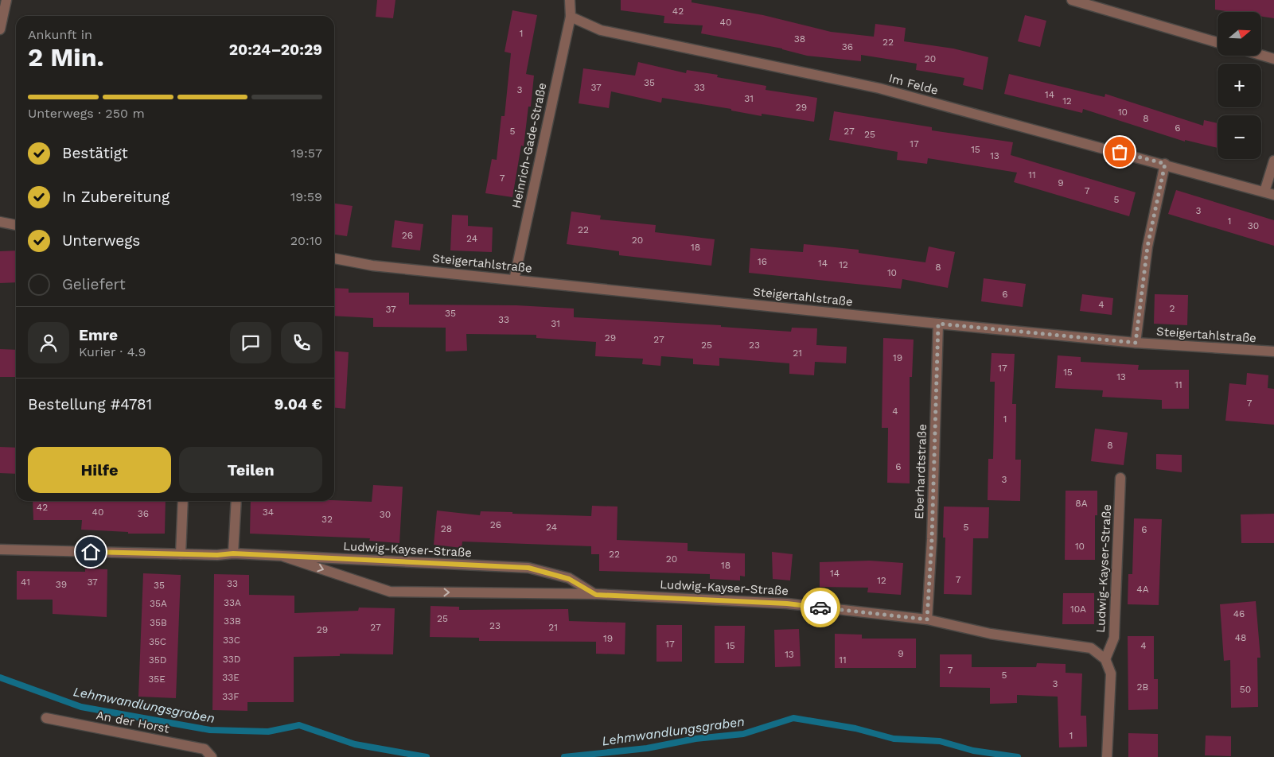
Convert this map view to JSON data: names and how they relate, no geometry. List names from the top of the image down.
{
  "streets": {
    "street": [
      "Im Felde",
      "Heinrich-Gade-Straße",
      "Steigertahlstraße",
      "Eberhardtstraße",
      "Ludwig-Kayser-Straße",
      "An der Horst"
    ]
  },
  "crossings": [
    ["Im Felde", "Heinrich-Gade-Straße"],
    ["Heinrich-Gade-Straße", "Steigertahlstraße"],
    ["Steigertahlstraße", "Eberhardtstraße"],
    ["Eberhardtstraße", "Ludwig-Kayser-Straße"]
  ],
  "water": ["Lehmwandlungsgraben"],
  "house_numbers": [
    "42",
    "40",
    "1",
    "38",
    "22",
    "36",
    "20",
    "35",
    "37",
    "33",
    "3",
    "14",
    "31",
    "12",
    "29",
    "10",
    "8",
    "6",
    "5",
    "27",
    "25",
    "17",
    "15",
    "13",
    "11",
    "7",
    "9",
    "7",
    "5",
    "3",
    "1",
    "30",
    "22",
    "26",
    "24",
    "20",
    "18",
    "16",
    "14",
    "12",
    "8",
    "10",
    "6",
    "4",
    "2",
    "37",
    "35",
    "33",
    "31",
    "29",
    "27",
    "25",
    "23",
    "21",
    "19",
    "17",
    "15",
    "13",
    "11",
    "7",
    "4",
    "1",
    "8",
    "6",
    "3",
    "8A",
    "42",
    "40",
    "34",
    "36",
    "30",
    "32",
    "26",
    "24",
    "5",
    "28",
    "6",
    "10",
    "22",
    "20",
    "18",
    "14",
    "7",
    "12",
    "41",
    "37",
    "33",
    "39",
    "35",
    "4A",
    "33A",
    "35A",
    "10A",
    "46",
    "25",
    "33B",
    "35B",
    "23",
    "27",
    "21",
    "29",
    "48",
    "19",
    "33C",
    "35C",
    "17",
    "15",
    "4",
    "9",
    "13",
    "33D",
    "35D",
    "11",
    "7",
    "5",
    "33E",
    "35E",
    "3",
    "2B",
    "50",
    "33F",
    "1"
  ],
  "north": "right",
  "page": {
    "map_buttons": ["+", "−"],
    "heading": ["2 Min.", "Ankunft in", "20:24–20:29"],
    "panel": [
      "Emre",
      "Kurier · 4.9",
      "Bestellung #4781",
      "9.04 €"
    ],
    "bar": "Unterwegs · 250 m",
    "list": [
      ["Bestätigt", "19:57"],
      ["In Zubereitung", "19:59"],
      ["Unterwegs", "20:10"],
      "Geliefert"
    ],
    "buttons": ["Hilfe", "Teilen"]
  }
}
